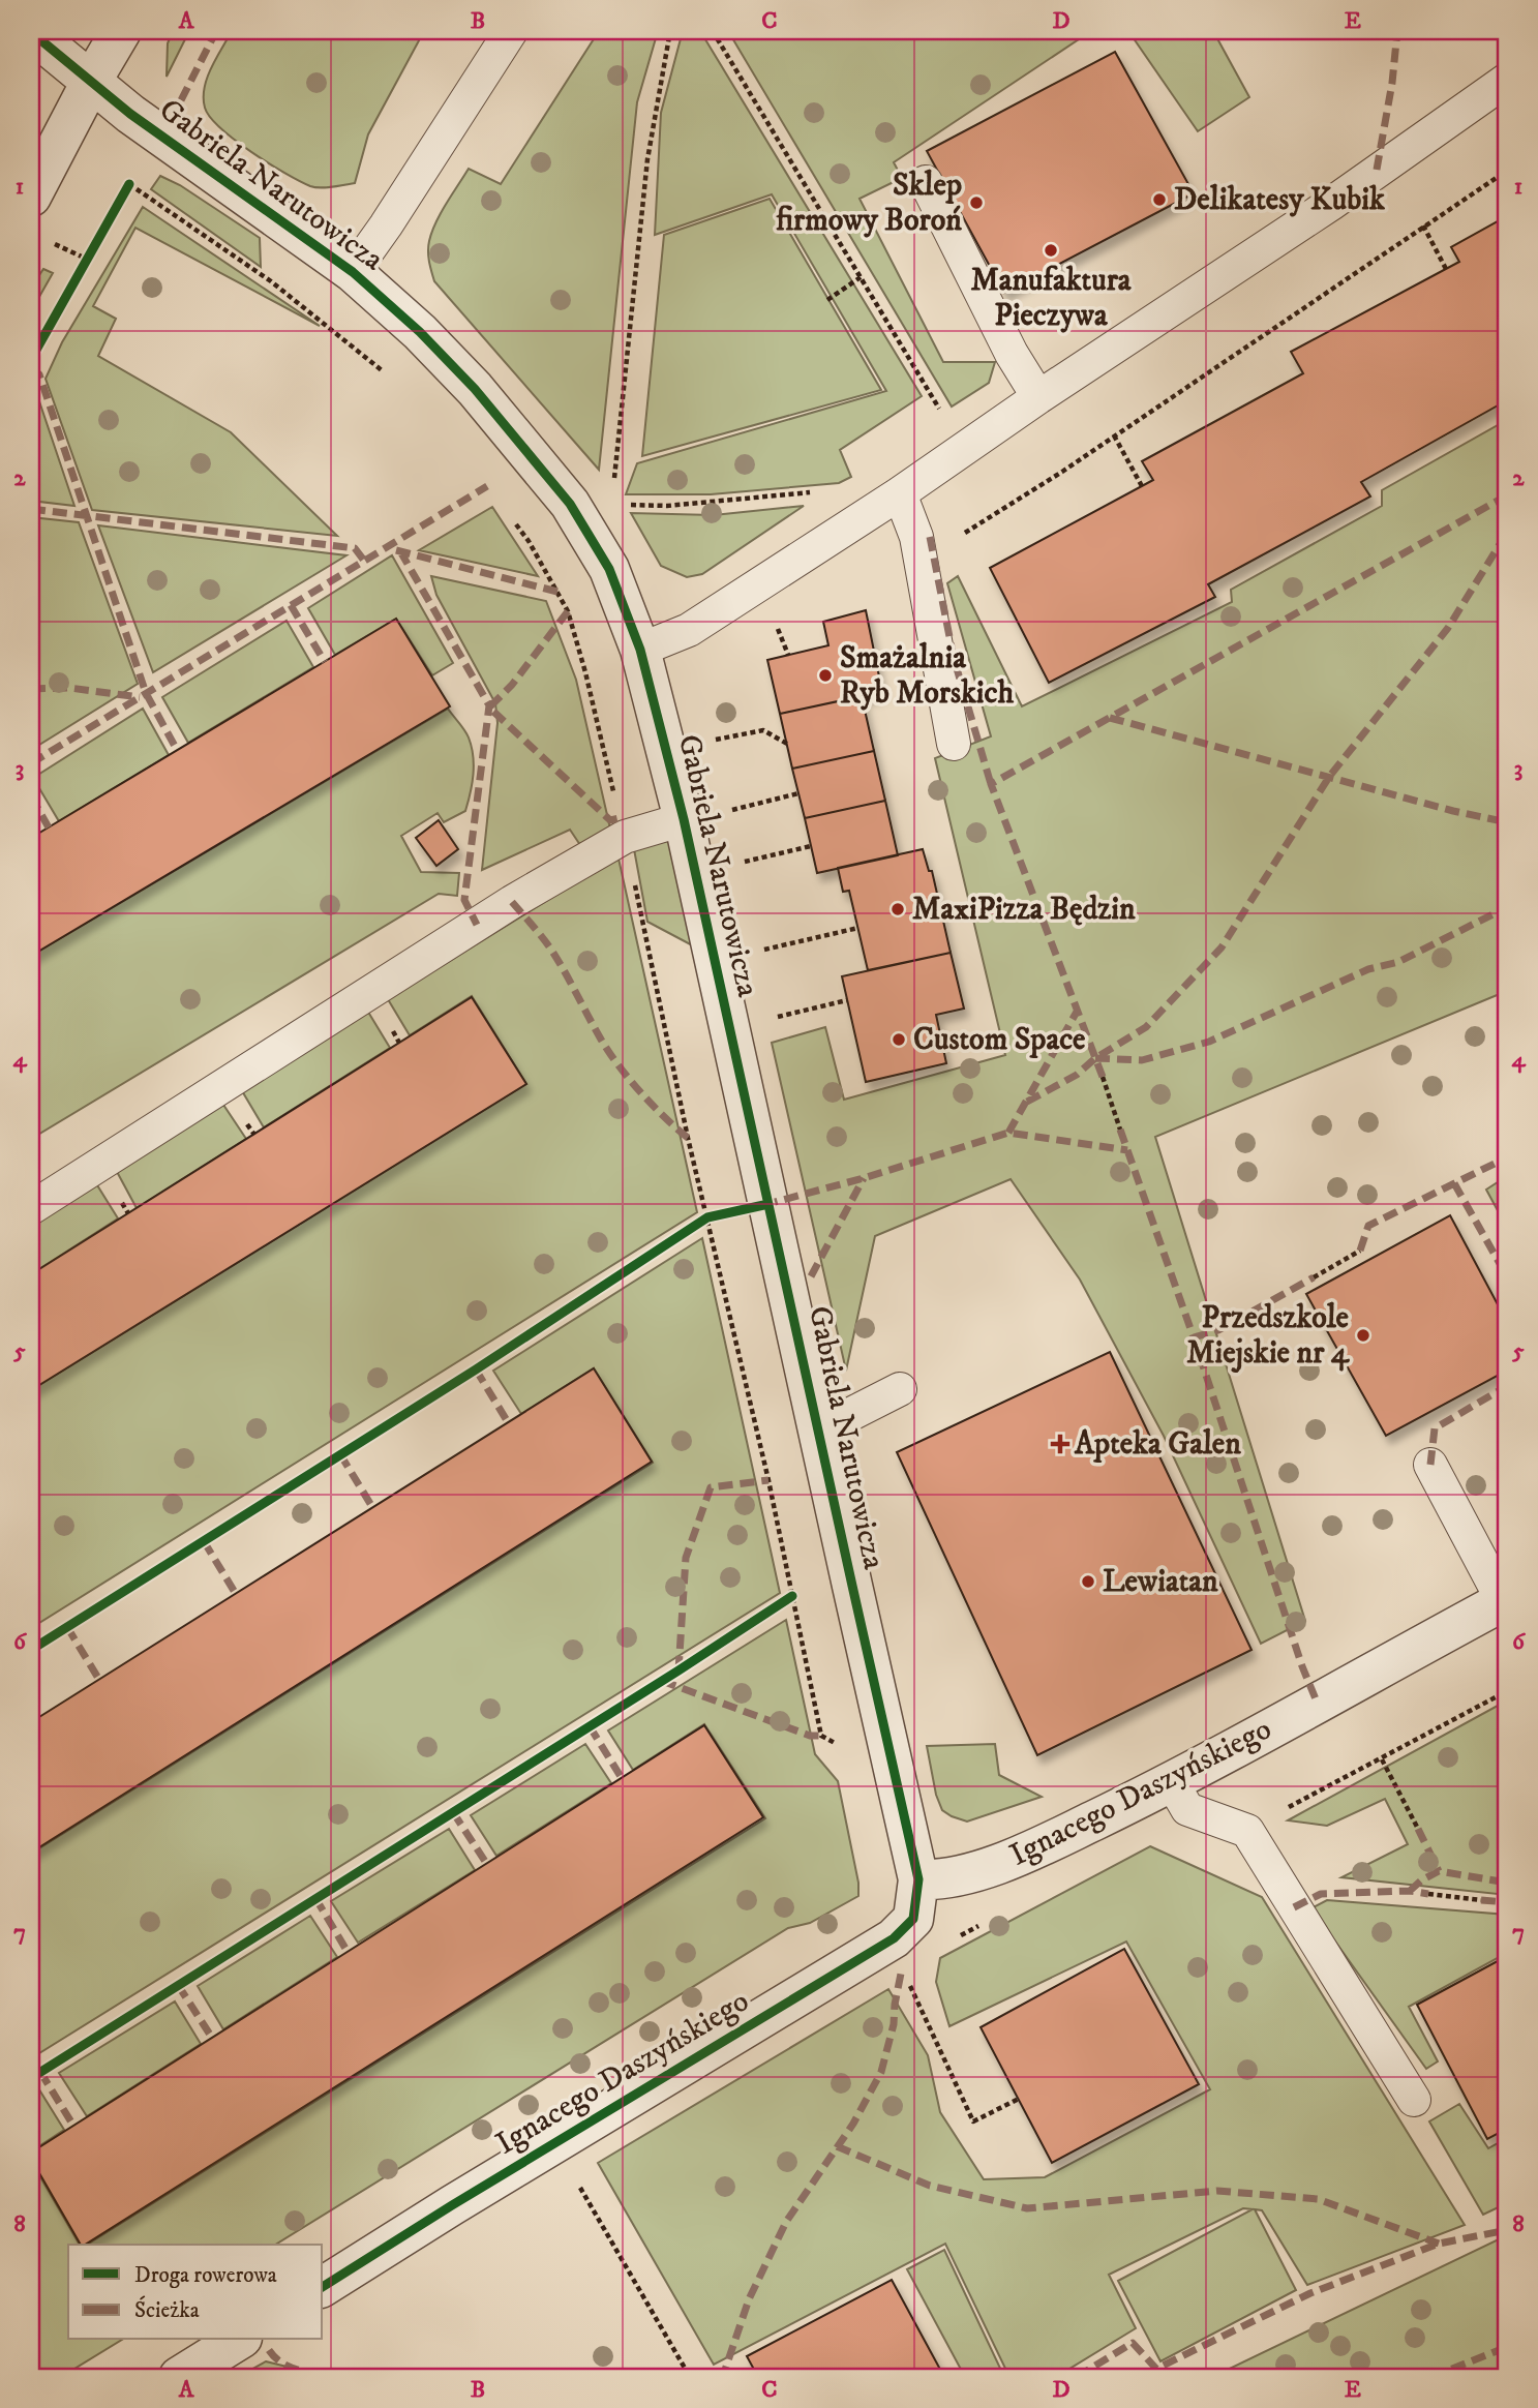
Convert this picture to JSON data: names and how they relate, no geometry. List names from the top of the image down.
{
  "streets": {
    "street": ["Gabriela Narutowicza", "Ignacego Daszyńskiego"]
  },
  "crossings": [
    ["Gabriela Narutowicza", "Ignacego Daszyńskiego"]
  ],
  "places": {
    "other": [
      "Delikatesy Kubik",
      "Sklep firmowy Boroń",
      "Manufaktura Pieczywa",
      "Smażalnia Ryb Morskich",
      "MaxiPizza Będzin",
      "Custom Space",
      "Przedszkole Miejskie nr 4",
      "Lewiatan"
    ],
    "health": ["Apteka Galen"]
  },
  "legend": ["Droga rowerowa", "Ścieżka"],
  "grid": {
    "columns": [
      "A",
      "B",
      "C",
      "D",
      "E"
    ],
    "rows": [
      "1",
      "2",
      "3",
      "4",
      "5",
      "6",
      "7",
      "8"
    ]
  }
}
